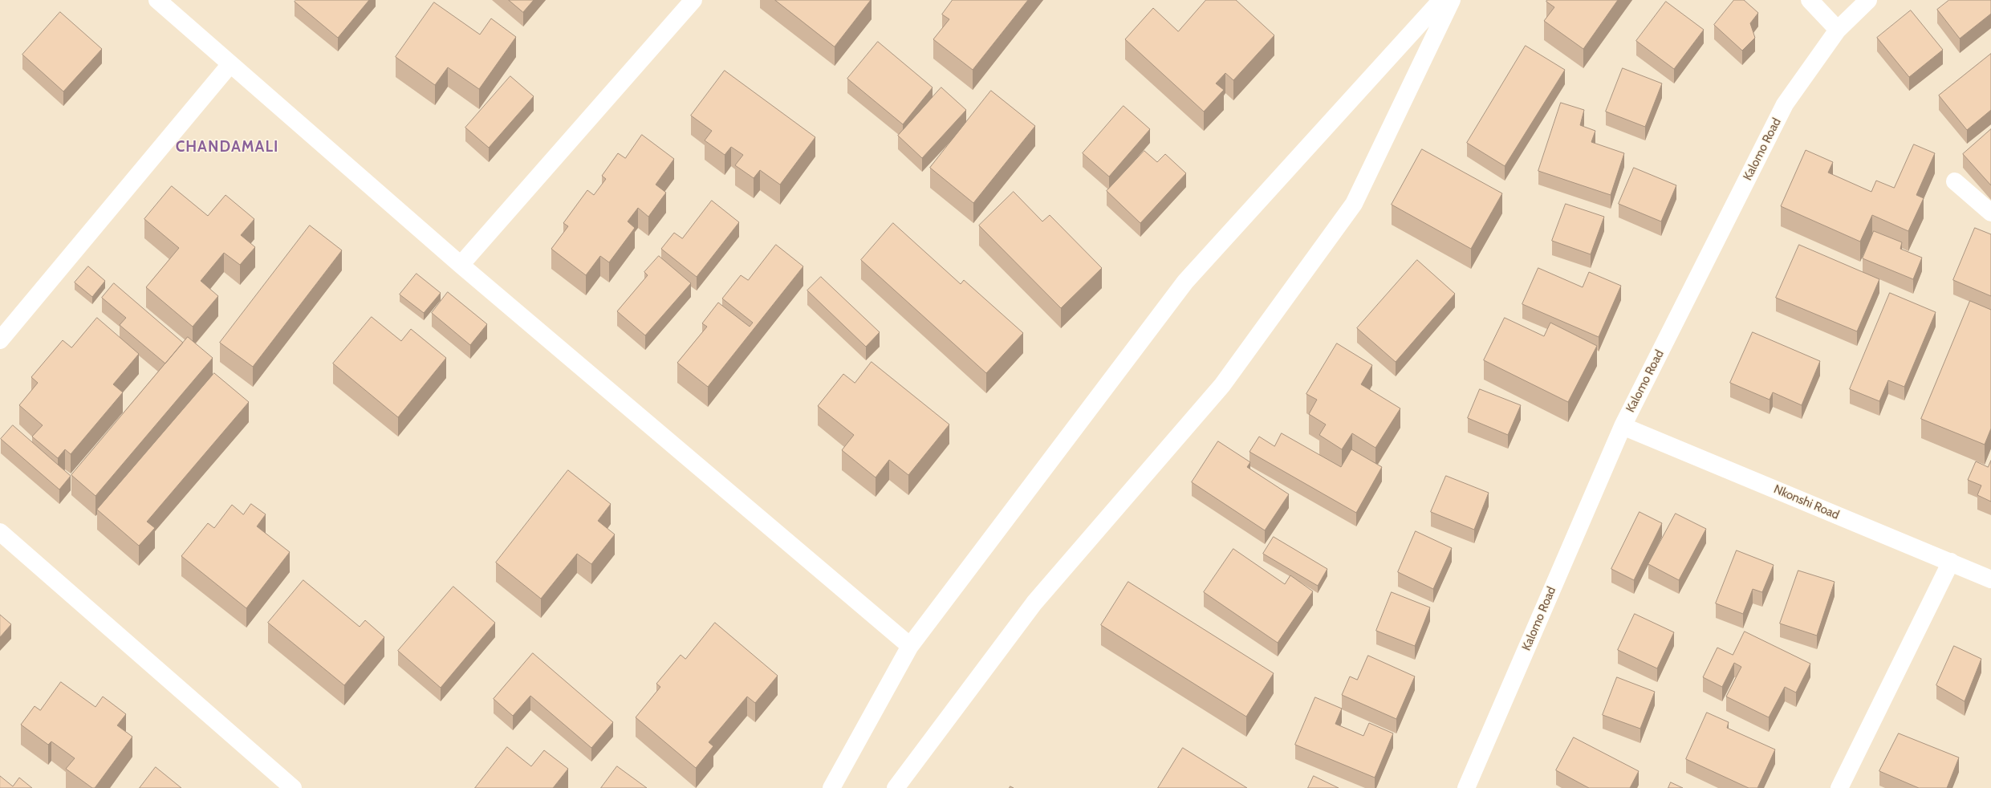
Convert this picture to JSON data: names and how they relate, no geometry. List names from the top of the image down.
{
  "streets": {
    "street": ["Kalomo Road", "Nkonshi Road"]
  },
  "crossings": [
    ["Kalomo Road", "Nkonshi Road"]
  ],
  "districts": ["CHANDAMALI"]
}
